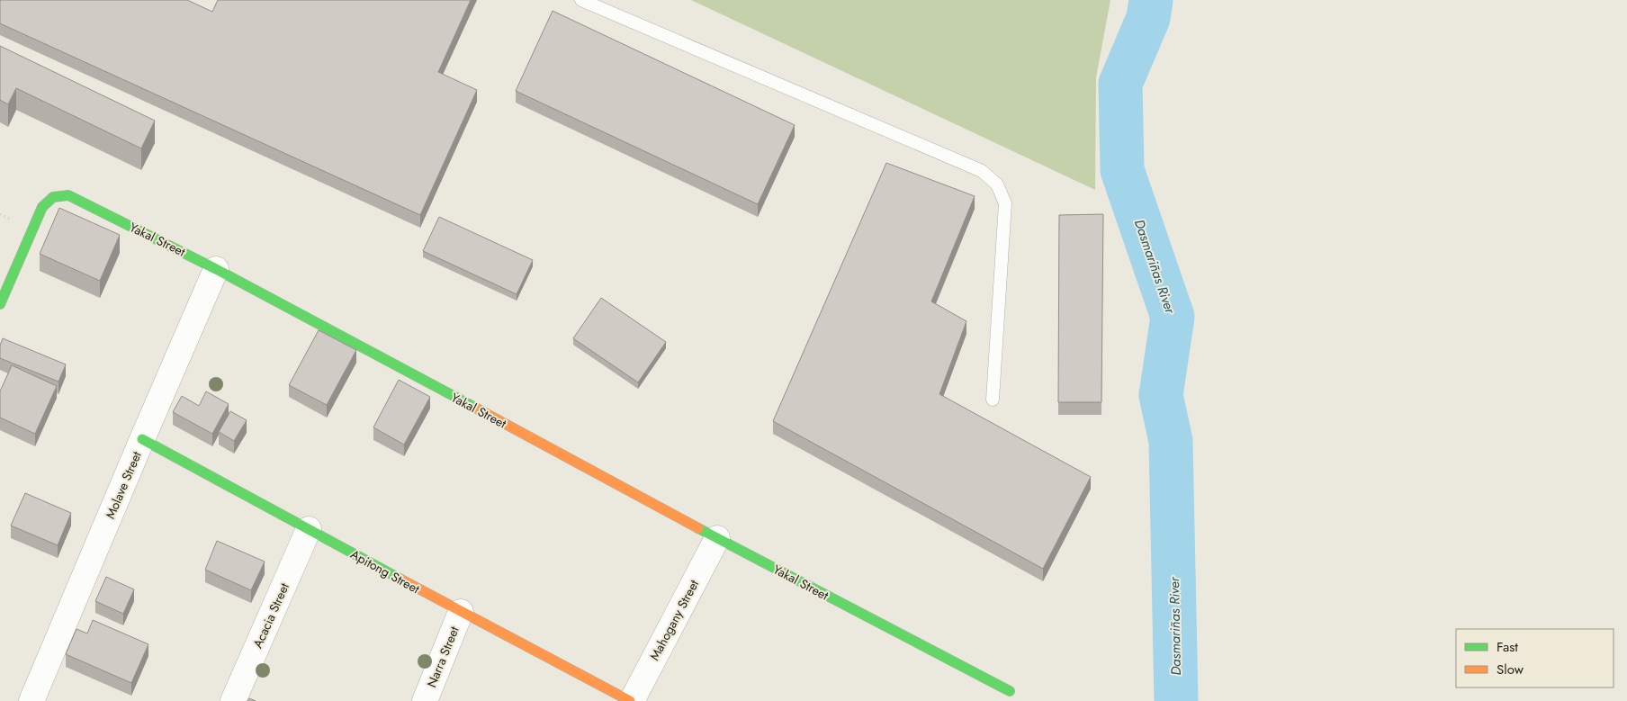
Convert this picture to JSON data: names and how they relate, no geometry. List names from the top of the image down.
{
  "streets": {
    "street": [
      "Yakal Street",
      "Molave Street",
      "Apitong Street",
      "Acacia Street",
      "Mahogany Street",
      "Narra Street"
    ]
  },
  "crossings": [
    ["Yakal Street", "Molave Street"],
    ["Yakal Street", "Mahogany Street"],
    ["Molave Street", "Apitong Street"],
    ["Apitong Street", "Acacia Street"],
    ["Apitong Street", "Mahogany Street"],
    ["Apitong Street", "Narra Street"]
  ],
  "water": ["Dasmariñas River"],
  "legend": ["Fast", "Slow"]
}
